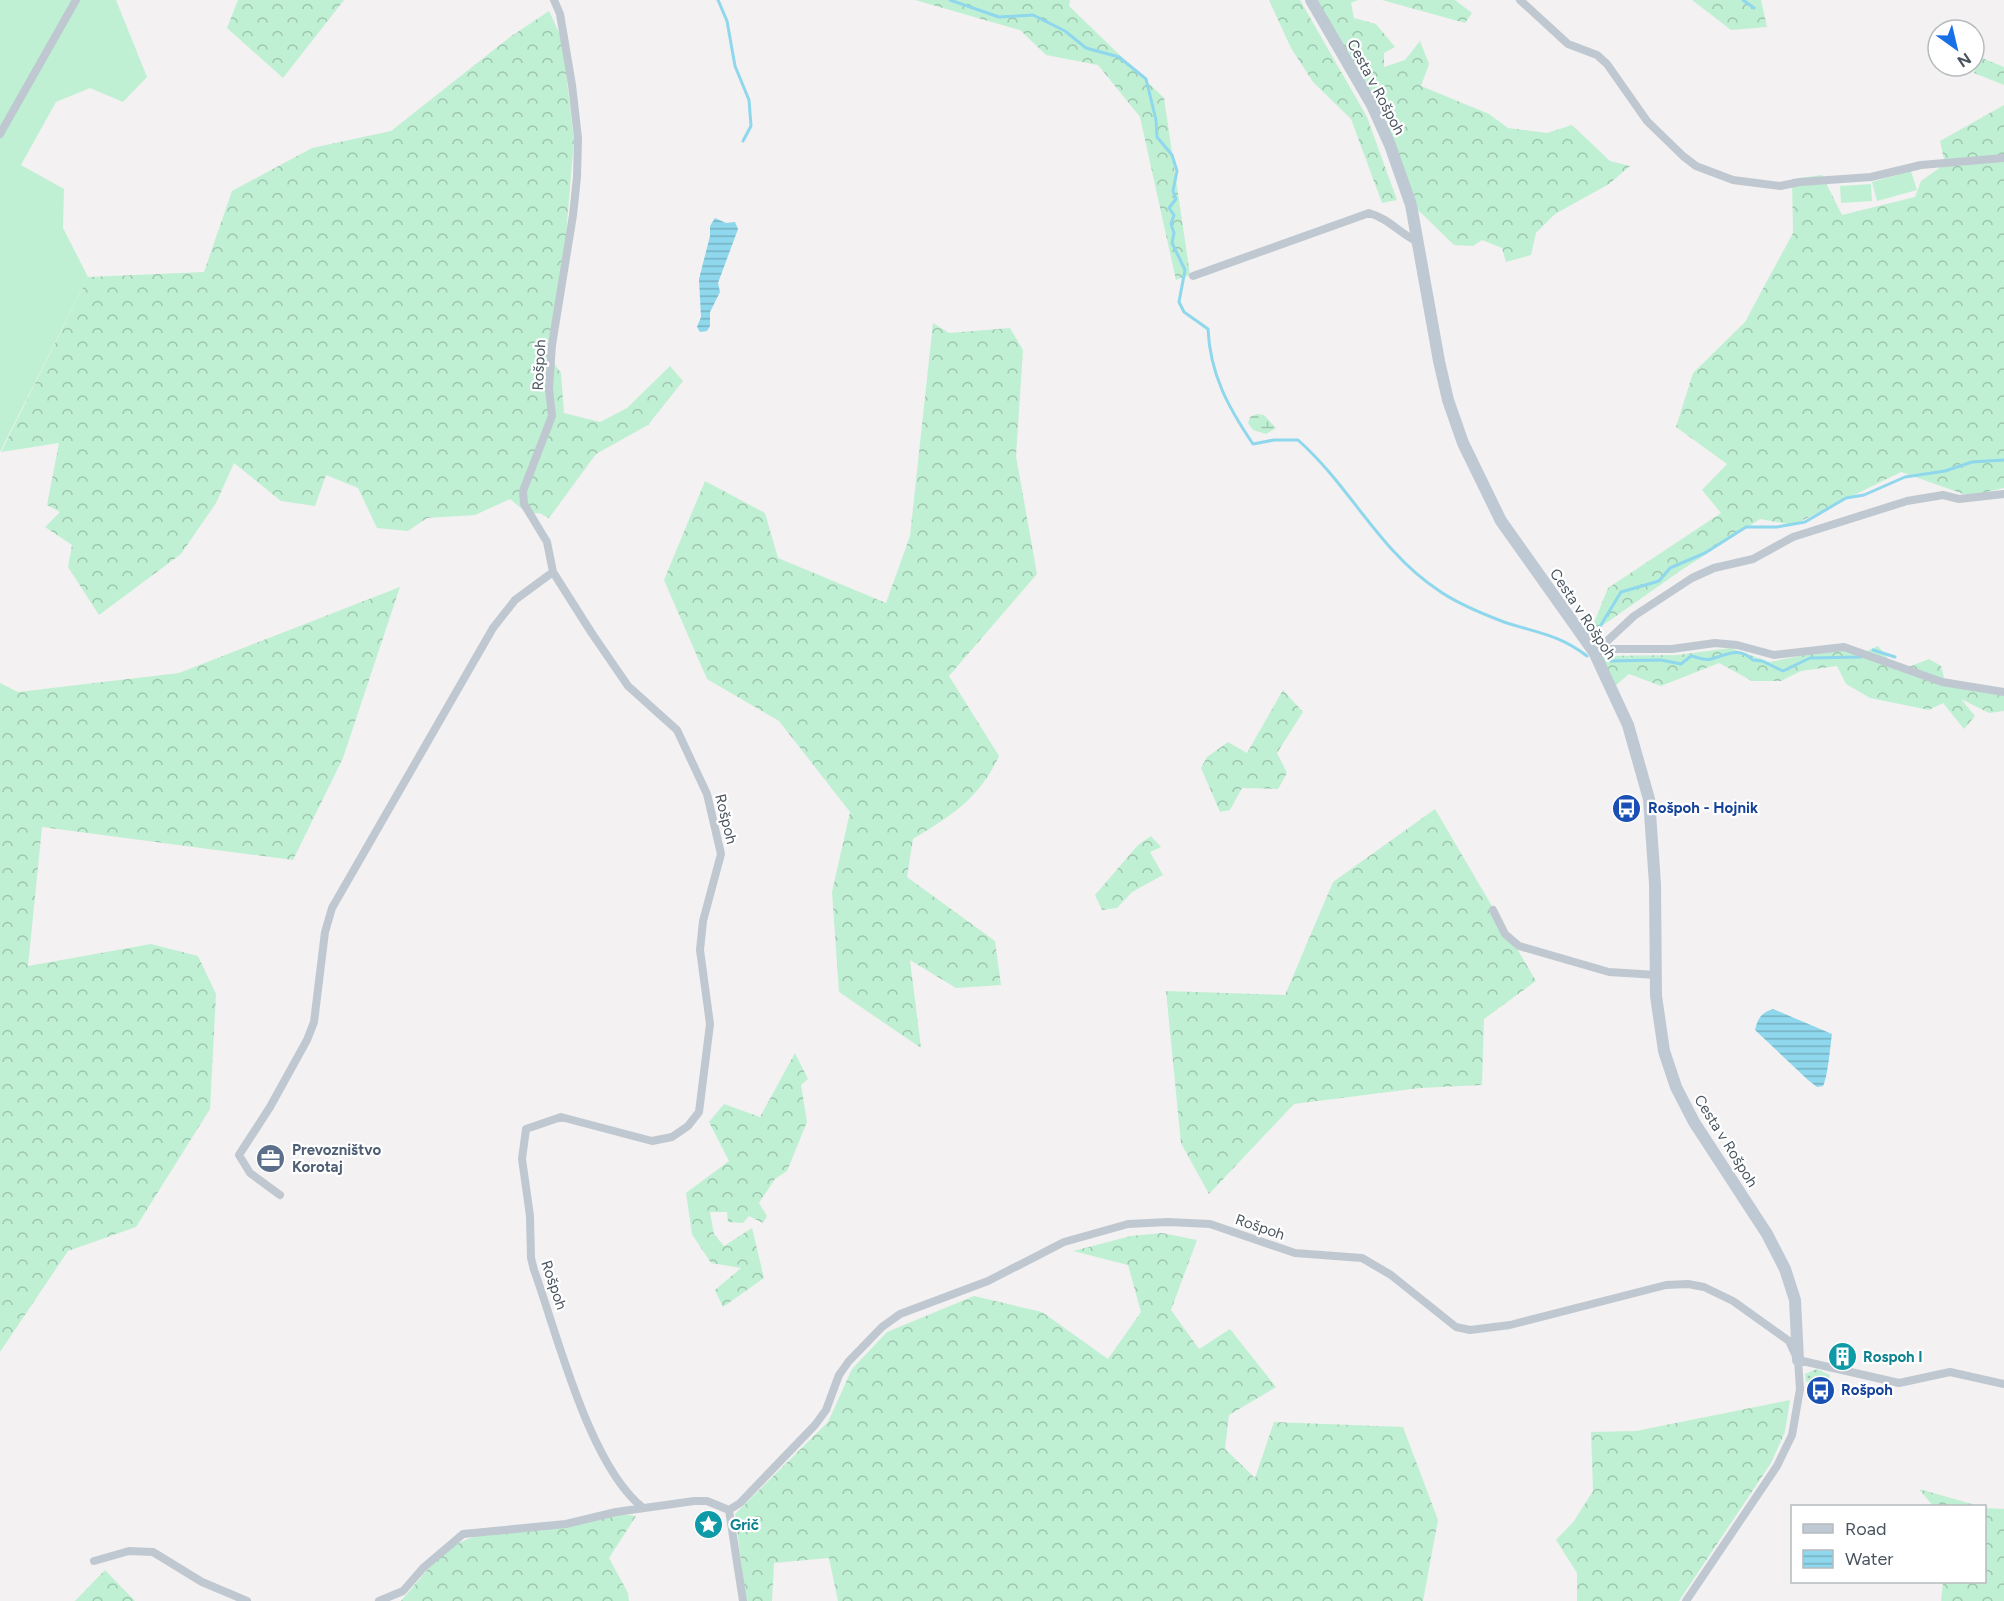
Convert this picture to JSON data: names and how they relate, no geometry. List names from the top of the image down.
{
  "streets": {
    "street": ["Cesta v Rošpoh", "Rošpoh"]
  },
  "crossings": [
    ["Cesta v Rošpoh", "Rošpoh"]
  ],
  "places": {
    "bus stop": ["Rošpoh - Hojnik", "Rošpoh"],
    "office": ["Prevozništvo Korotaj"],
    "building": ["Rospoh I"],
    "place": ["Grič"]
  },
  "legend": ["Road", "Water"],
  "north": "bottom right"
}
